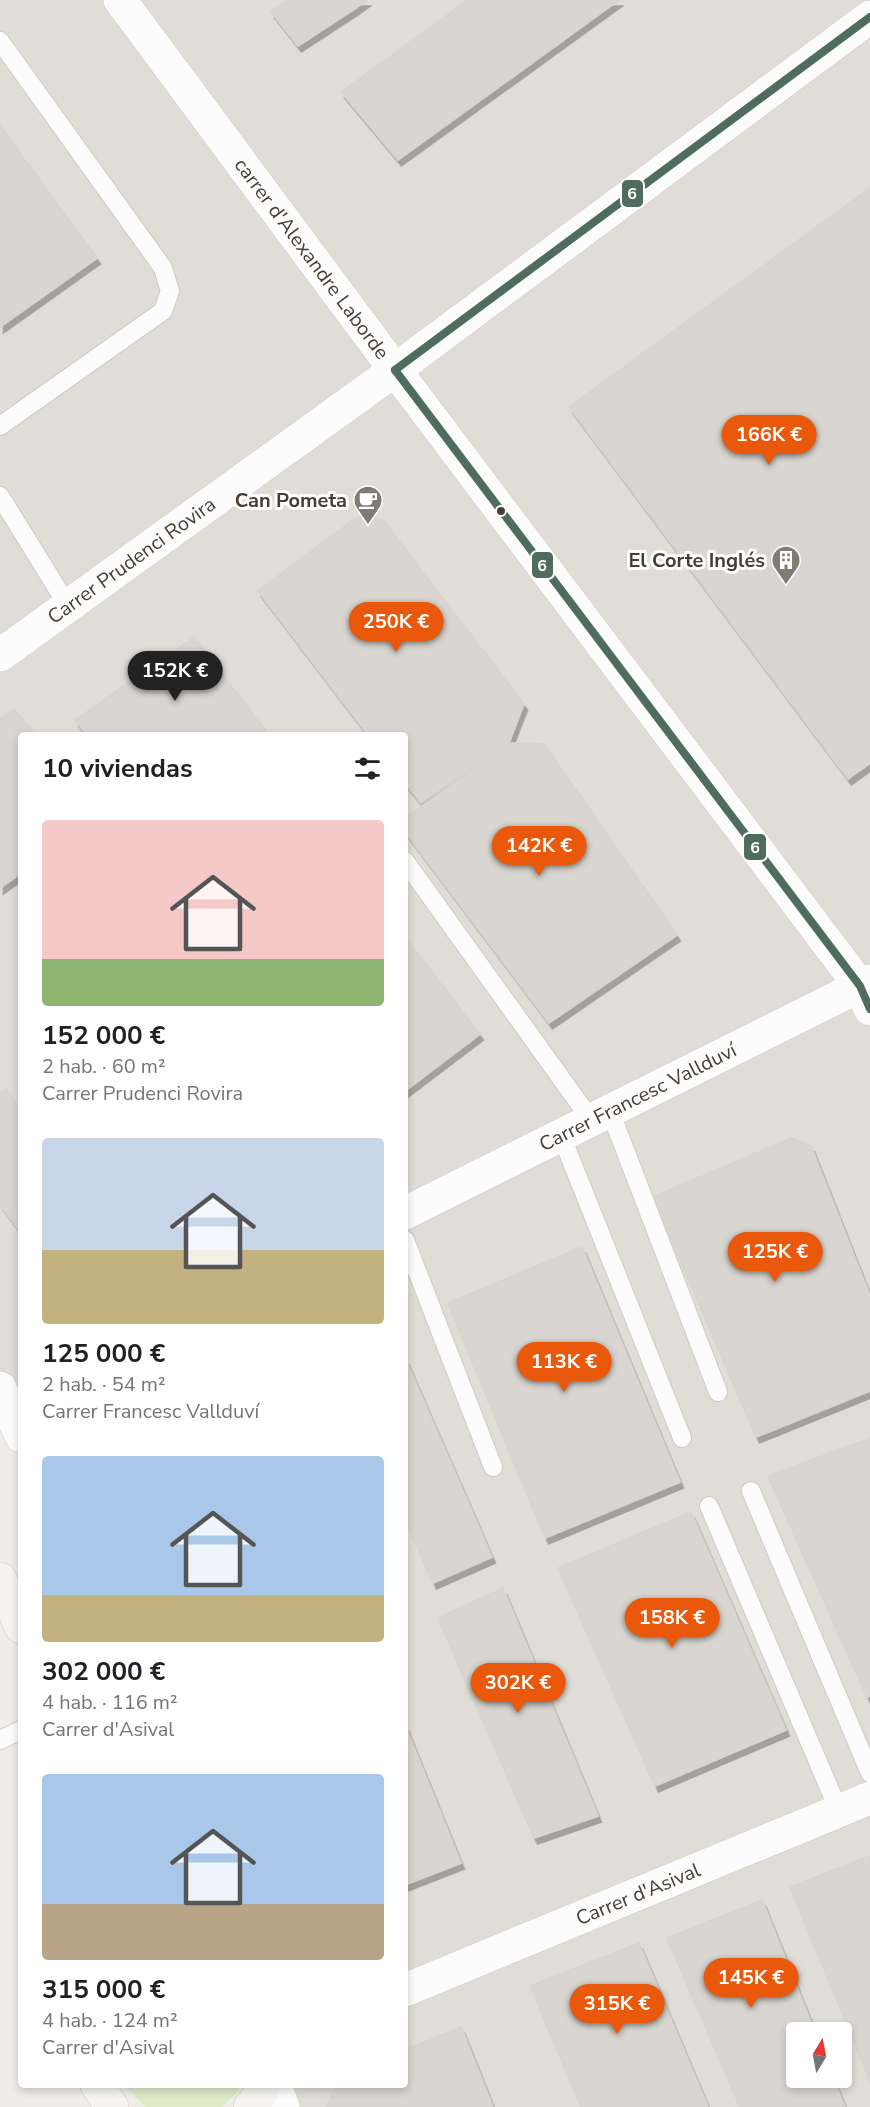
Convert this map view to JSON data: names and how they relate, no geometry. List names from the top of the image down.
{
  "streets": {
    "street": [
      "carrer d'Alexandre Laborde",
      "Carrer Prudenci Rovira",
      "Carrer Francesc Vallduví",
      "Carrer d'Asival"
    ]
  },
  "crossings": [
    ["carrer d'Alexandre Laborde", "Carrer Prudenci Rovira"],
    ["carrer d'Alexandre Laborde", "Carrer Francesc Vallduví"]
  ],
  "places": {
    "cafe": ["Can Pometa"],
    "building": ["El Corte Inglés"]
  },
  "lines": ["transit line 6"],
  "north": "top",
  "page": {
    "price": [
      "166K €",
      "250K €",
      "152K €",
      "142K €",
      "125K €",
      "113K €",
      "158K €",
      "302K €",
      "145K €",
      "315K €"
    ],
    "heading": "10 viviendas",
    "list": [
      {
        "name": "152 000 €",
        "note": "2 hab. · 60 m² · Carrer Prudenci Rovira"
      },
      {
        "name": "125 000 €",
        "note": "2 hab. · 54 m² · Carrer Francesc Vallduví"
      },
      {
        "name": "302 000 €",
        "note": "4 hab. · 116 m² · Carrer d'Asival"
      },
      {
        "name": "315 000 €",
        "note": "4 hab. · 124 m² · Carrer d'Asival"
      }
    ]
  }
}
